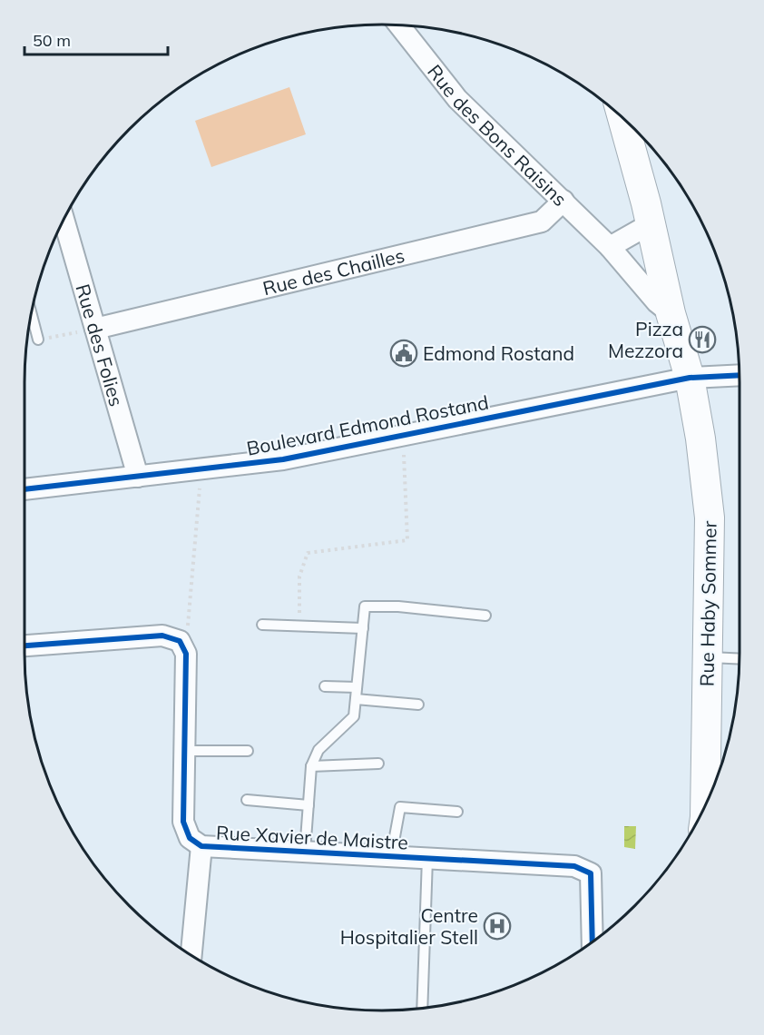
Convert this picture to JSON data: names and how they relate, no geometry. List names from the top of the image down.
{
  "streets": {
    "street": [
      "Rue des Bons Raisins",
      "Rue des Chailles",
      "Rue des Folies",
      "Boulevard Edmond Rostand",
      "Rue Haby Sommer",
      "Rue Xavier de Maistre"
    ]
  },
  "crossings": [
    ["Rue des Bons Raisins", "Rue des Chailles"],
    ["Rue des Chailles", "Rue des Folies"],
    ["Rue des Folies", "Boulevard Edmond Rostand"],
    ["Boulevard Edmond Rostand", "Rue Haby Sommer"]
  ],
  "places": {
    "restaurant": ["Pizza Mezzora"],
    "public building": ["Edmond Rostand"],
    "hospital": ["Centre Hospitalier Stell"]
  },
  "scale_bar": "50 m"
}
